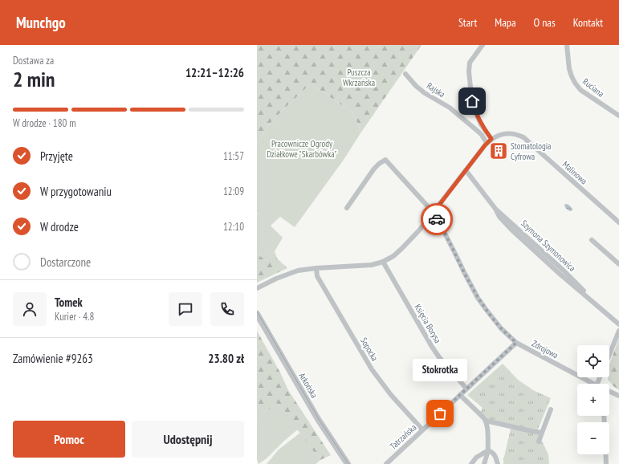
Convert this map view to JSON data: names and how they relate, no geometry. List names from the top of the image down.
{
  "streets": {
    "street": [
      "Ruciana",
      "Rajska",
      "Malinowa",
      "Szymona Szymonowica",
      "Księcia Borysa",
      "Sopocka",
      "Zdrojowa",
      "Arkońska",
      "Tatrzańska"
    ]
  },
  "crossings": [
    ["Księcia Borysa", "Tatrzańska"],
    ["Sopocka", "Tatrzańska"],
    ["Zdrojowa", "Tatrzańska"]
  ],
  "parks": ["Puszcza Wkrzańska", "Pracownicze Ogrody Działkowe \"Skarbówka\""],
  "places": {
    "building": ["Stomatologia Cyfrowa"],
    "other": ["Stokrotka"]
  },
  "page": {
    "header": "Munchgo",
    "nav": [
      "Start",
      "Mapa",
      "O nas",
      "Kontakt"
    ],
    "heading": ["2 min", "Dostawa za", "12:21–12:26"],
    "panel": [
      "Tomek",
      "Kurier · 4.8",
      "Zamówienie #9263",
      "23.80 zł"
    ],
    "bar": "W drodze · 180 m",
    "list": [
      ["Przyjęte", "11:57"],
      ["W przygotowaniu", "12:09"],
      ["W drodze", "12:10"],
      "Dostarczone"
    ],
    "map_buttons": ["+", "−"],
    "bubble": "Stokrotka",
    "buttons": ["Pomoc", "Udostępnij"]
  }
}
